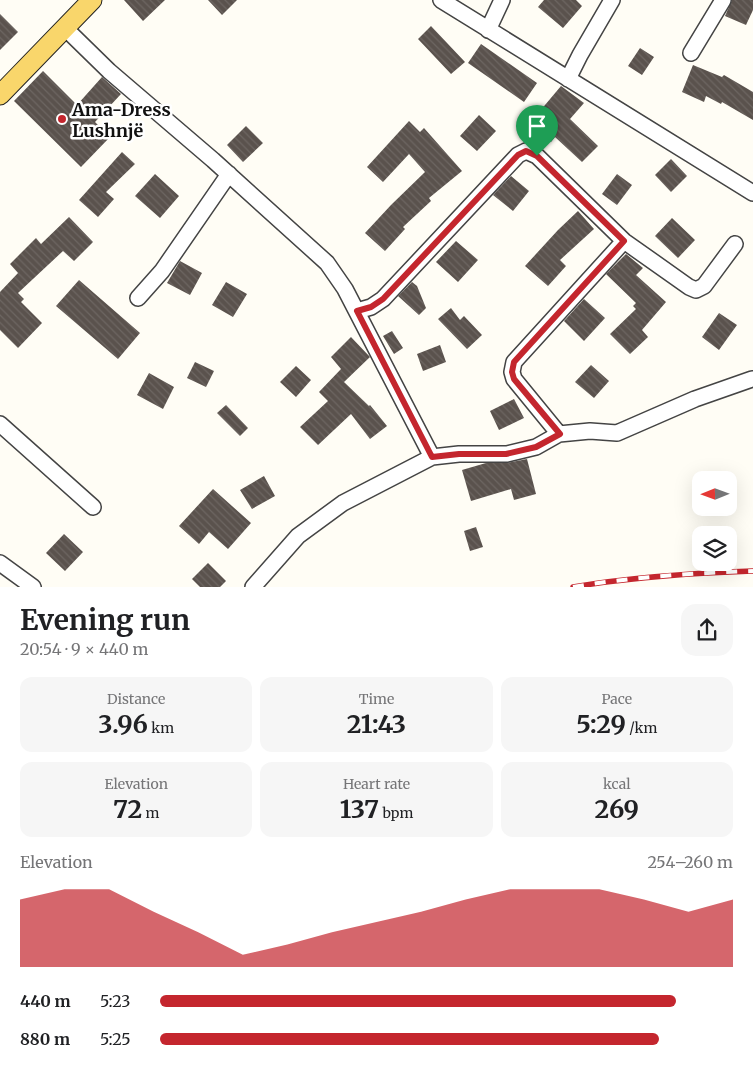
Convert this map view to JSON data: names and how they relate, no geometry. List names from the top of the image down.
{
  "places": ["Ama-Dress Lushnjë"],
  "north": "left",
  "page": {
    "heading": ["Evening run", "20:54 · 9 × 440 m"],
    "stats": [
      ["Distance", "3.96 km"],
      ["Time", "21:43"],
      ["Pace", "5:29 /km"],
      ["Elevation", "72 m"],
      ["Heart rate", "137 bpm"],
      ["kcal", "269"]
    ],
    "chart": ["Elevation", "254–260 m"],
    "list": [
      {
        "name": "440 m",
        "note": "5:23"
      },
      {
        "name": "880 m",
        "note": "5:25"
      }
    ]
  }
}
